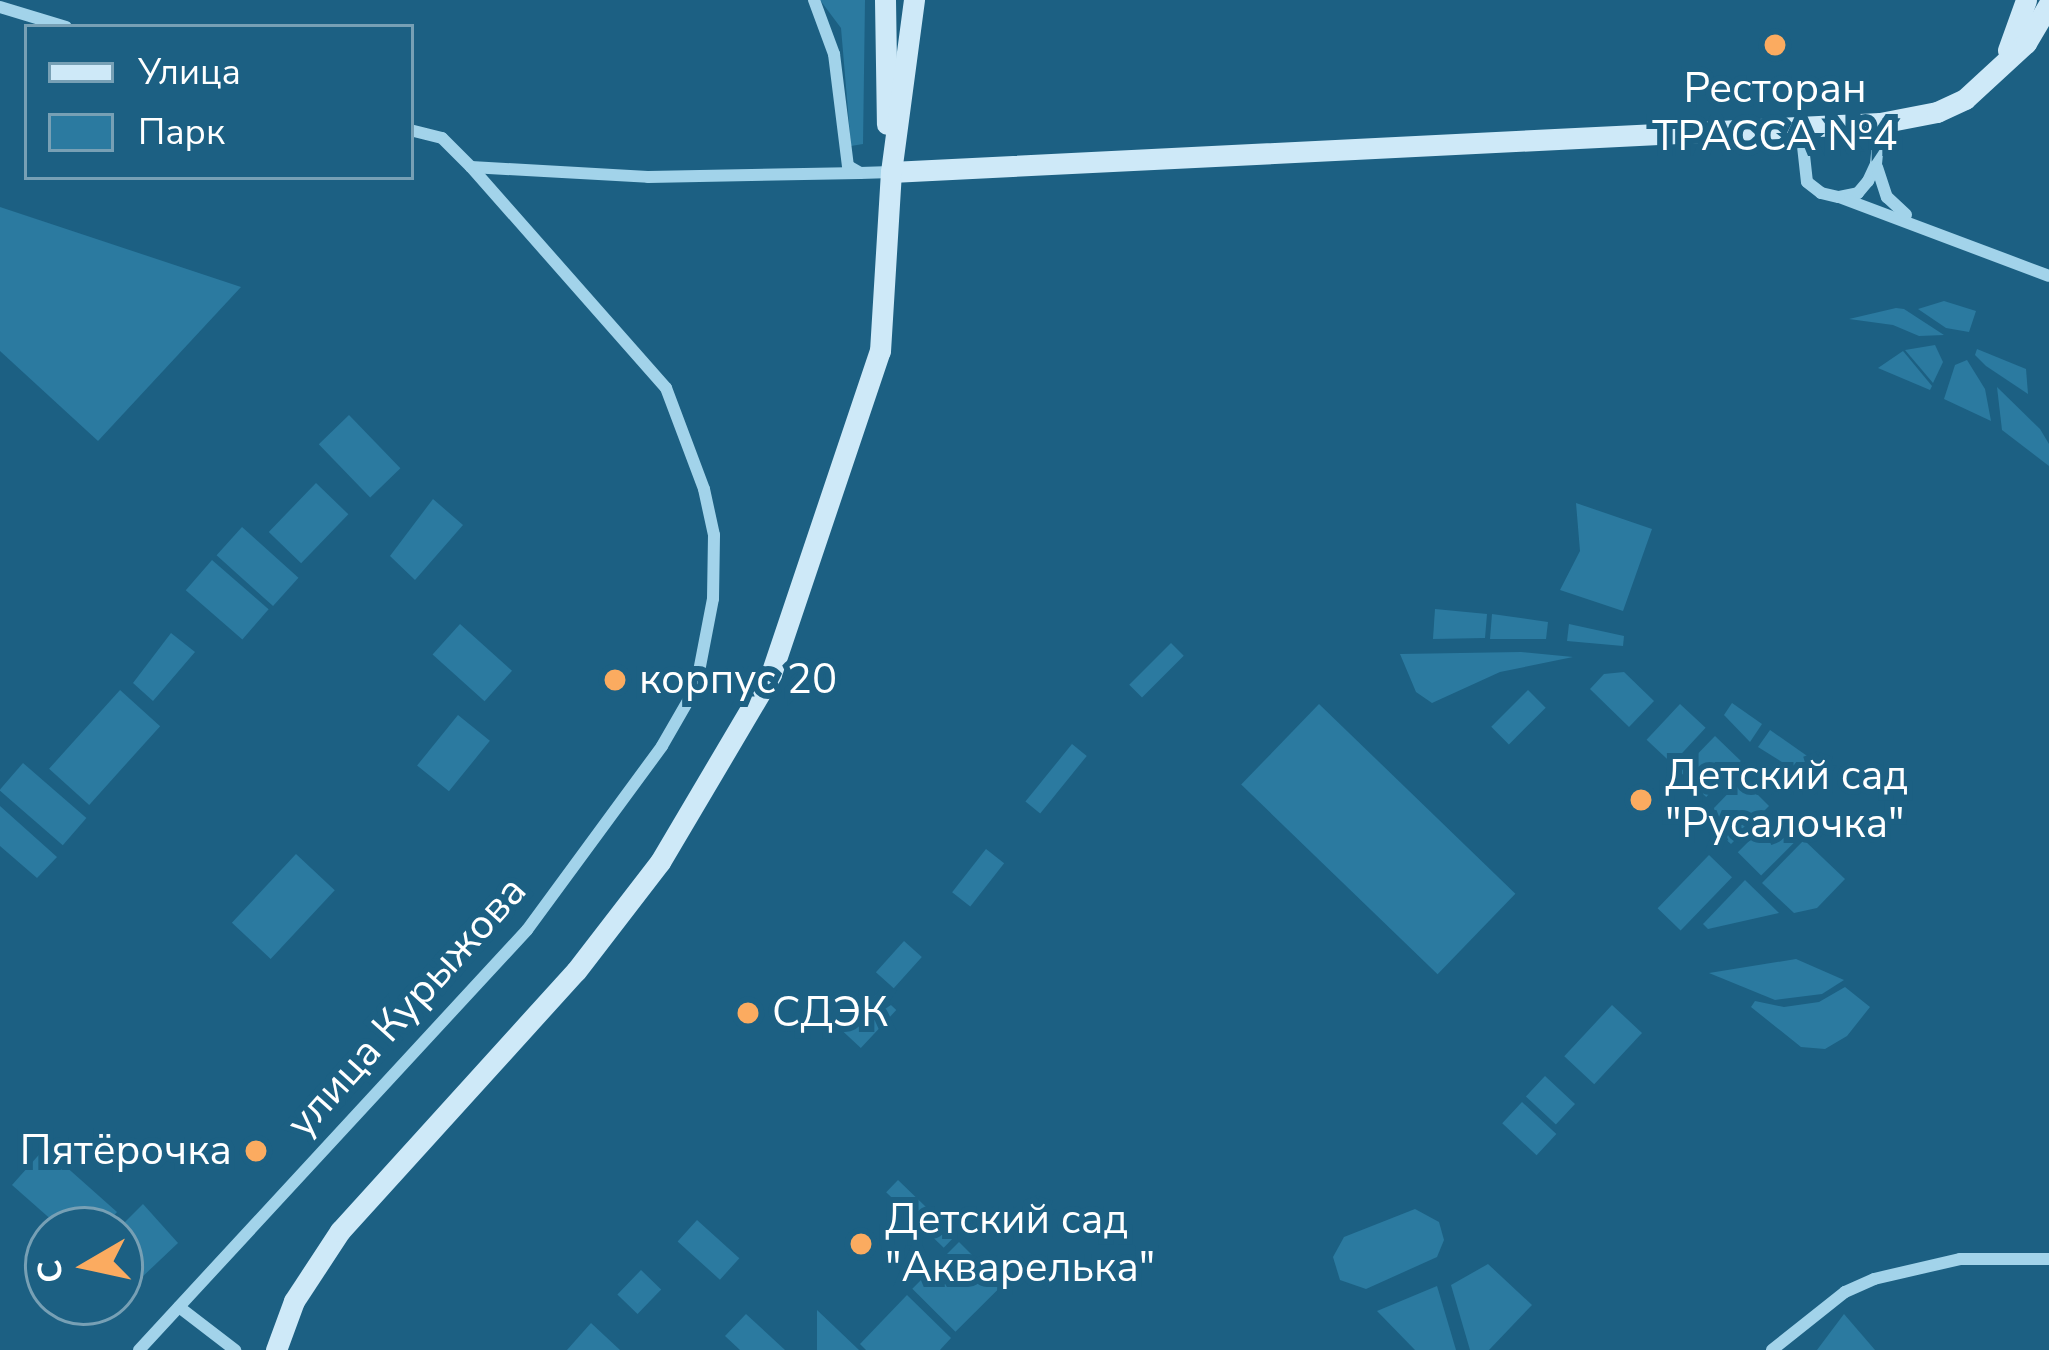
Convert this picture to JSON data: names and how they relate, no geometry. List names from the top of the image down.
{
  "streets": {
    "street": ["улица Курыжова"]
  },
  "places": [
    "Ресторан ТРАССА №4",
    "корпус 20",
    "Детский сад \"Русалочка\"",
    "СДЭК",
    "Пятёрочка",
    "Детский сад \"Акварелька\""
  ],
  "legend": ["Улица", "Парк"],
  "north": "left"
}
